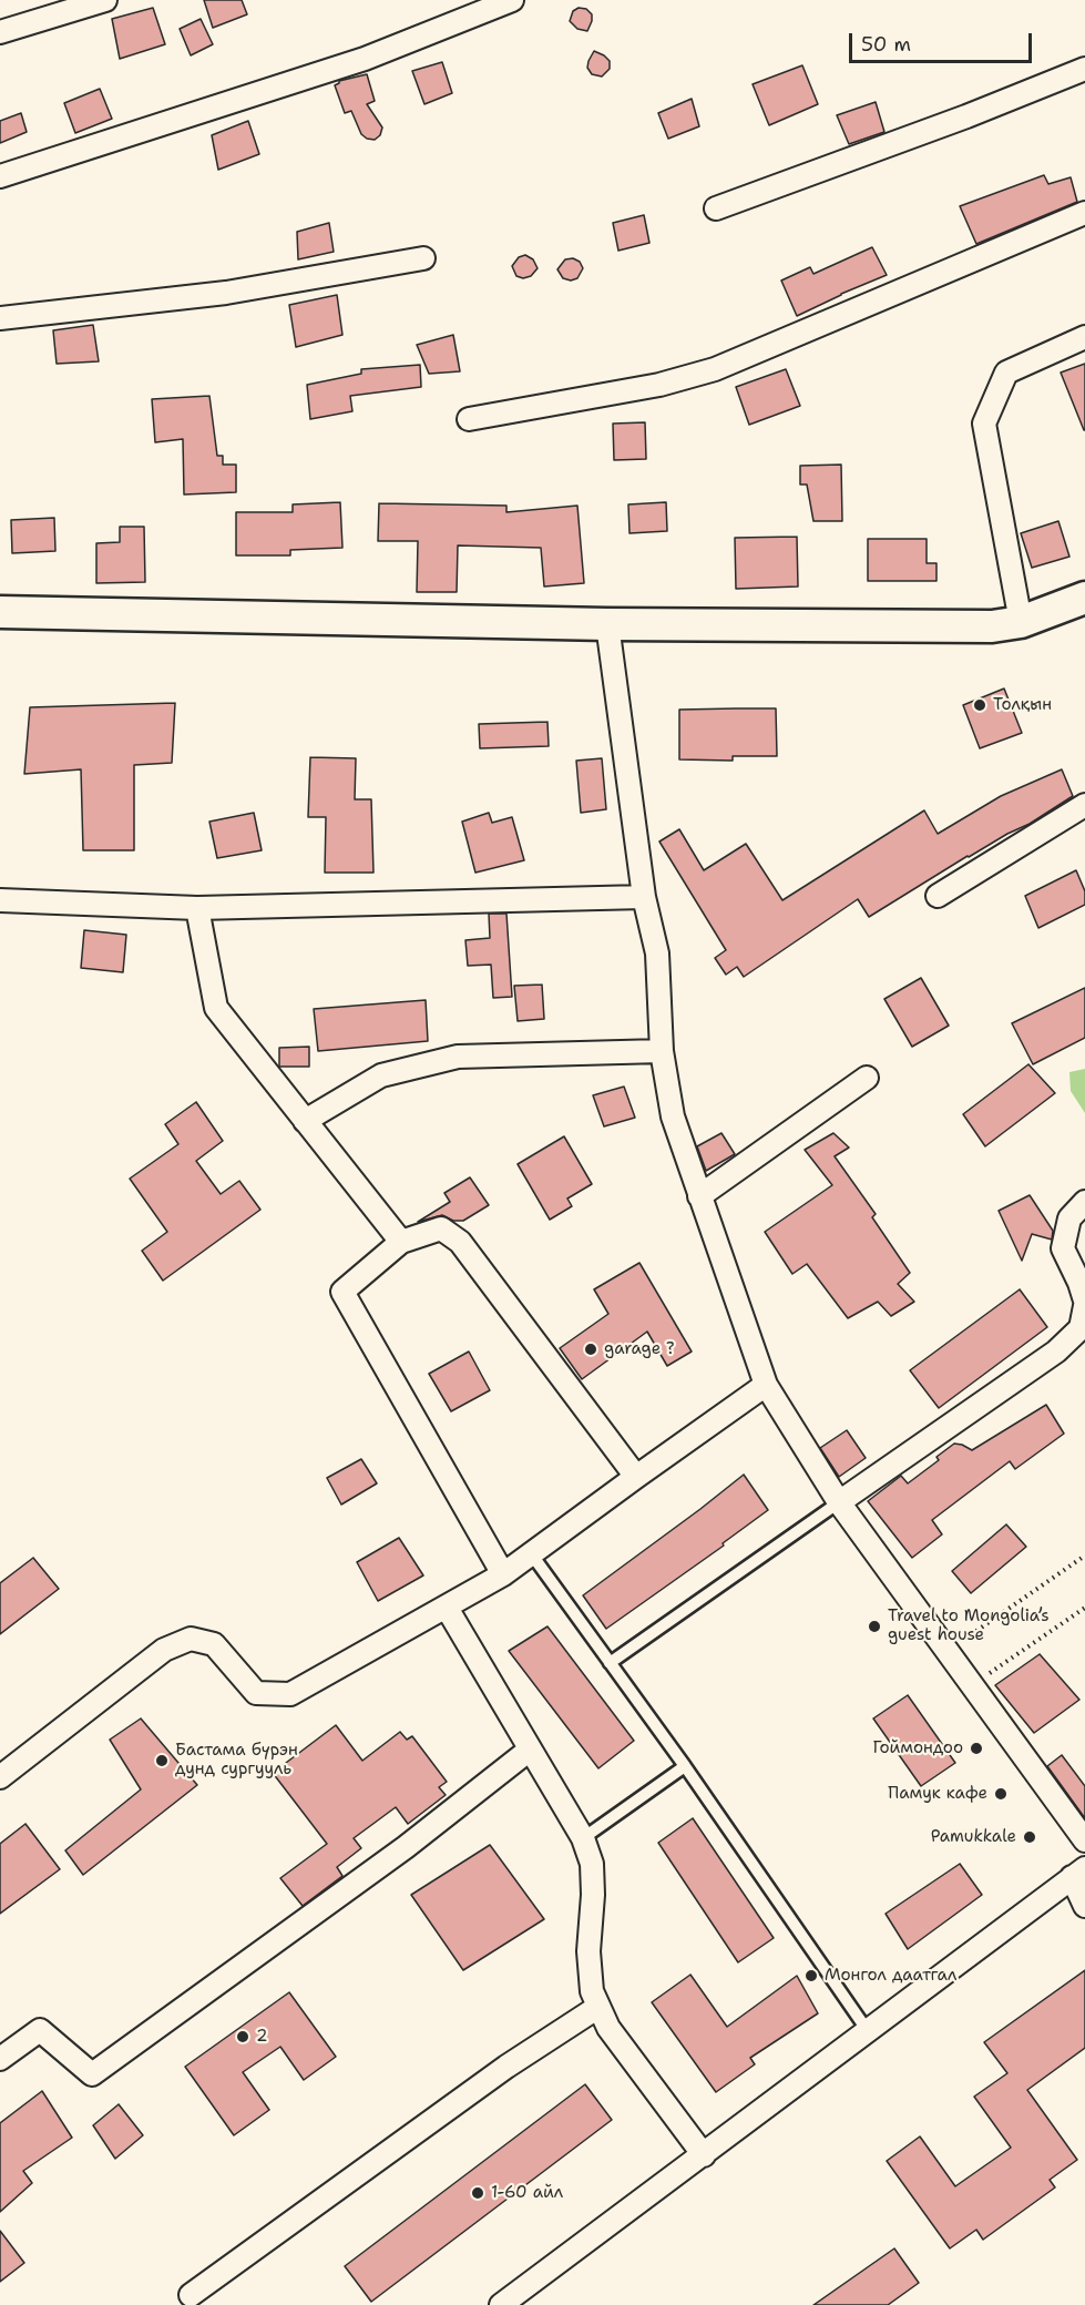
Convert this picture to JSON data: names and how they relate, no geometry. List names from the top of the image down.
{
  "places": [
    "Толқын",
    "garage ?",
    "Travel to Mongolia’s guest house",
    "Гоймондоо",
    "Бастама бүрэн дунд сургууль",
    "Памук кафе",
    "Pamukkale",
    "Монгол даатгал",
    "2",
    "1-60 айл"
  ],
  "scale_bar": "50 m"
}
